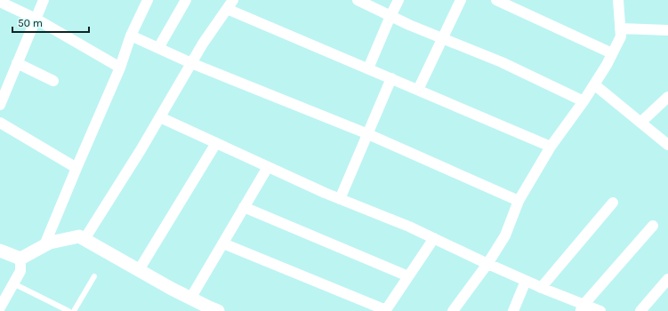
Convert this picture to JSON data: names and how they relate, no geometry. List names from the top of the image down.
{
  "scale_bar": "50 m"
}
